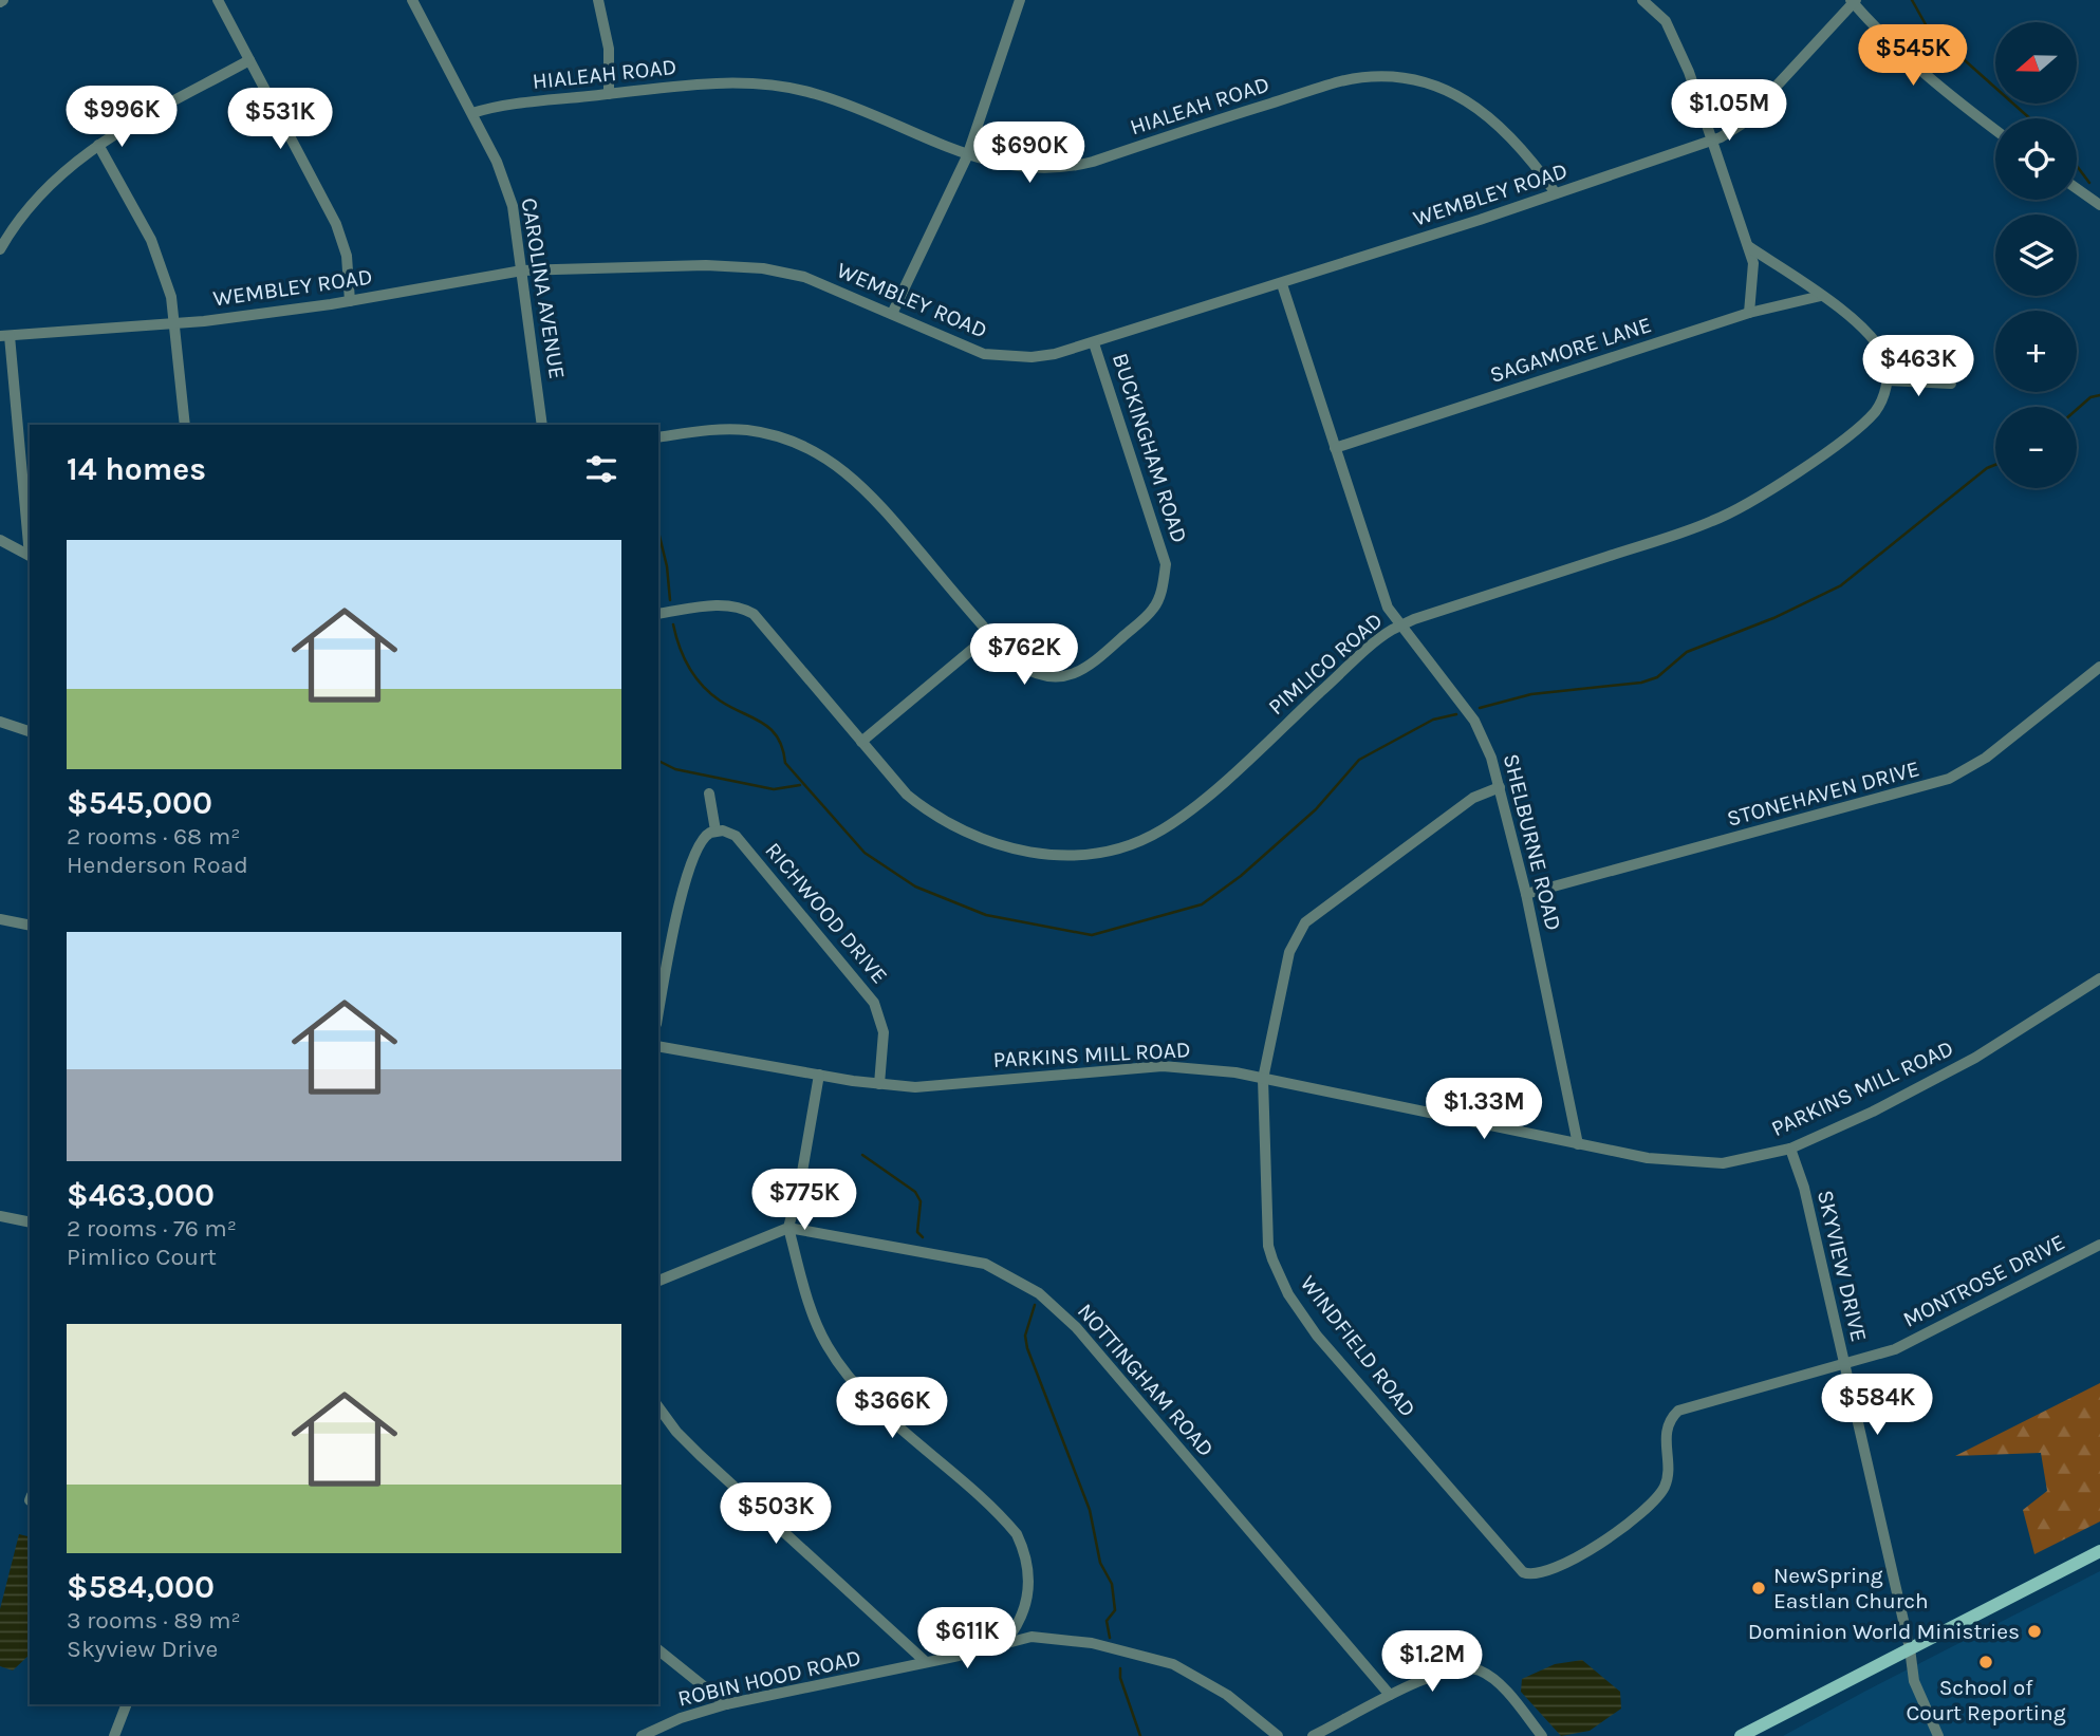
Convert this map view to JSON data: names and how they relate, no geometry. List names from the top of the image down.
{
  "streets": {
    "street": [
      "HIALEAH ROAD",
      "WEMBLEY ROAD",
      "CAROLINA AVENUE",
      "SAGAMORE LANE",
      "BUCKINGHAM ROAD",
      "PIMLICO ROAD",
      "STONEHAVEN DRIVE",
      "SHELBURNE ROAD",
      "RICHWOOD DRIVE",
      "PARKINS MILL ROAD",
      "SKYVIEW DRIVE",
      "MONTROSE DRIVE",
      "WINDFIELD ROAD",
      "NOTTINGHAM ROAD",
      "ROBIN HOOD ROAD"
    ]
  },
  "crossings": [
    ["HIALEAH ROAD", "WEMBLEY ROAD"],
    ["HIALEAH ROAD", "CAROLINA AVENUE"],
    ["WEMBLEY ROAD", "CAROLINA AVENUE"],
    ["WEMBLEY ROAD", "BUCKINGHAM ROAD"],
    ["WEMBLEY ROAD", "SHELBURNE ROAD"],
    ["SAGAMORE LANE", "SHELBURNE ROAD"],
    ["PIMLICO ROAD", "SHELBURNE ROAD"],
    ["STONEHAVEN DRIVE", "SHELBURNE ROAD"],
    ["SHELBURNE ROAD", "PARKINS MILL ROAD"],
    ["SHELBURNE ROAD", "WINDFIELD ROAD"],
    ["RICHWOOD DRIVE", "PARKINS MILL ROAD"],
    ["PARKINS MILL ROAD", "SKYVIEW DRIVE"],
    ["PARKINS MILL ROAD", "WINDFIELD ROAD"],
    ["SKYVIEW DRIVE", "MONTROSE DRIVE"],
    ["SKYVIEW DRIVE", "WINDFIELD ROAD"],
    ["MONTROSE DRIVE", "WINDFIELD ROAD"]
  ],
  "places": ["NewSpring Eastlan Church", "Dominion World Ministries", "School of Court Reporting"],
  "north": "left",
  "page": {
    "map_buttons": ["+", "−"],
    "price": [
      "$545K",
      "$1.05M",
      "$996K",
      "$531K",
      "$690K",
      "$463K",
      "$762K",
      "$1.33M",
      "$775K",
      "$584K",
      "$366K",
      "$503K",
      "$611K",
      "$1.2M"
    ],
    "heading": "14 homes",
    "list": [
      {
        "name": "$545,000",
        "note": "2 rooms · 68 m² · Henderson Road"
      },
      {
        "name": "$463,000",
        "note": "2 rooms · 76 m² · Pimlico Court"
      },
      {
        "name": "$584,000",
        "note": "3 rooms · 89 m² · Skyview Drive"
      }
    ]
  }
}
